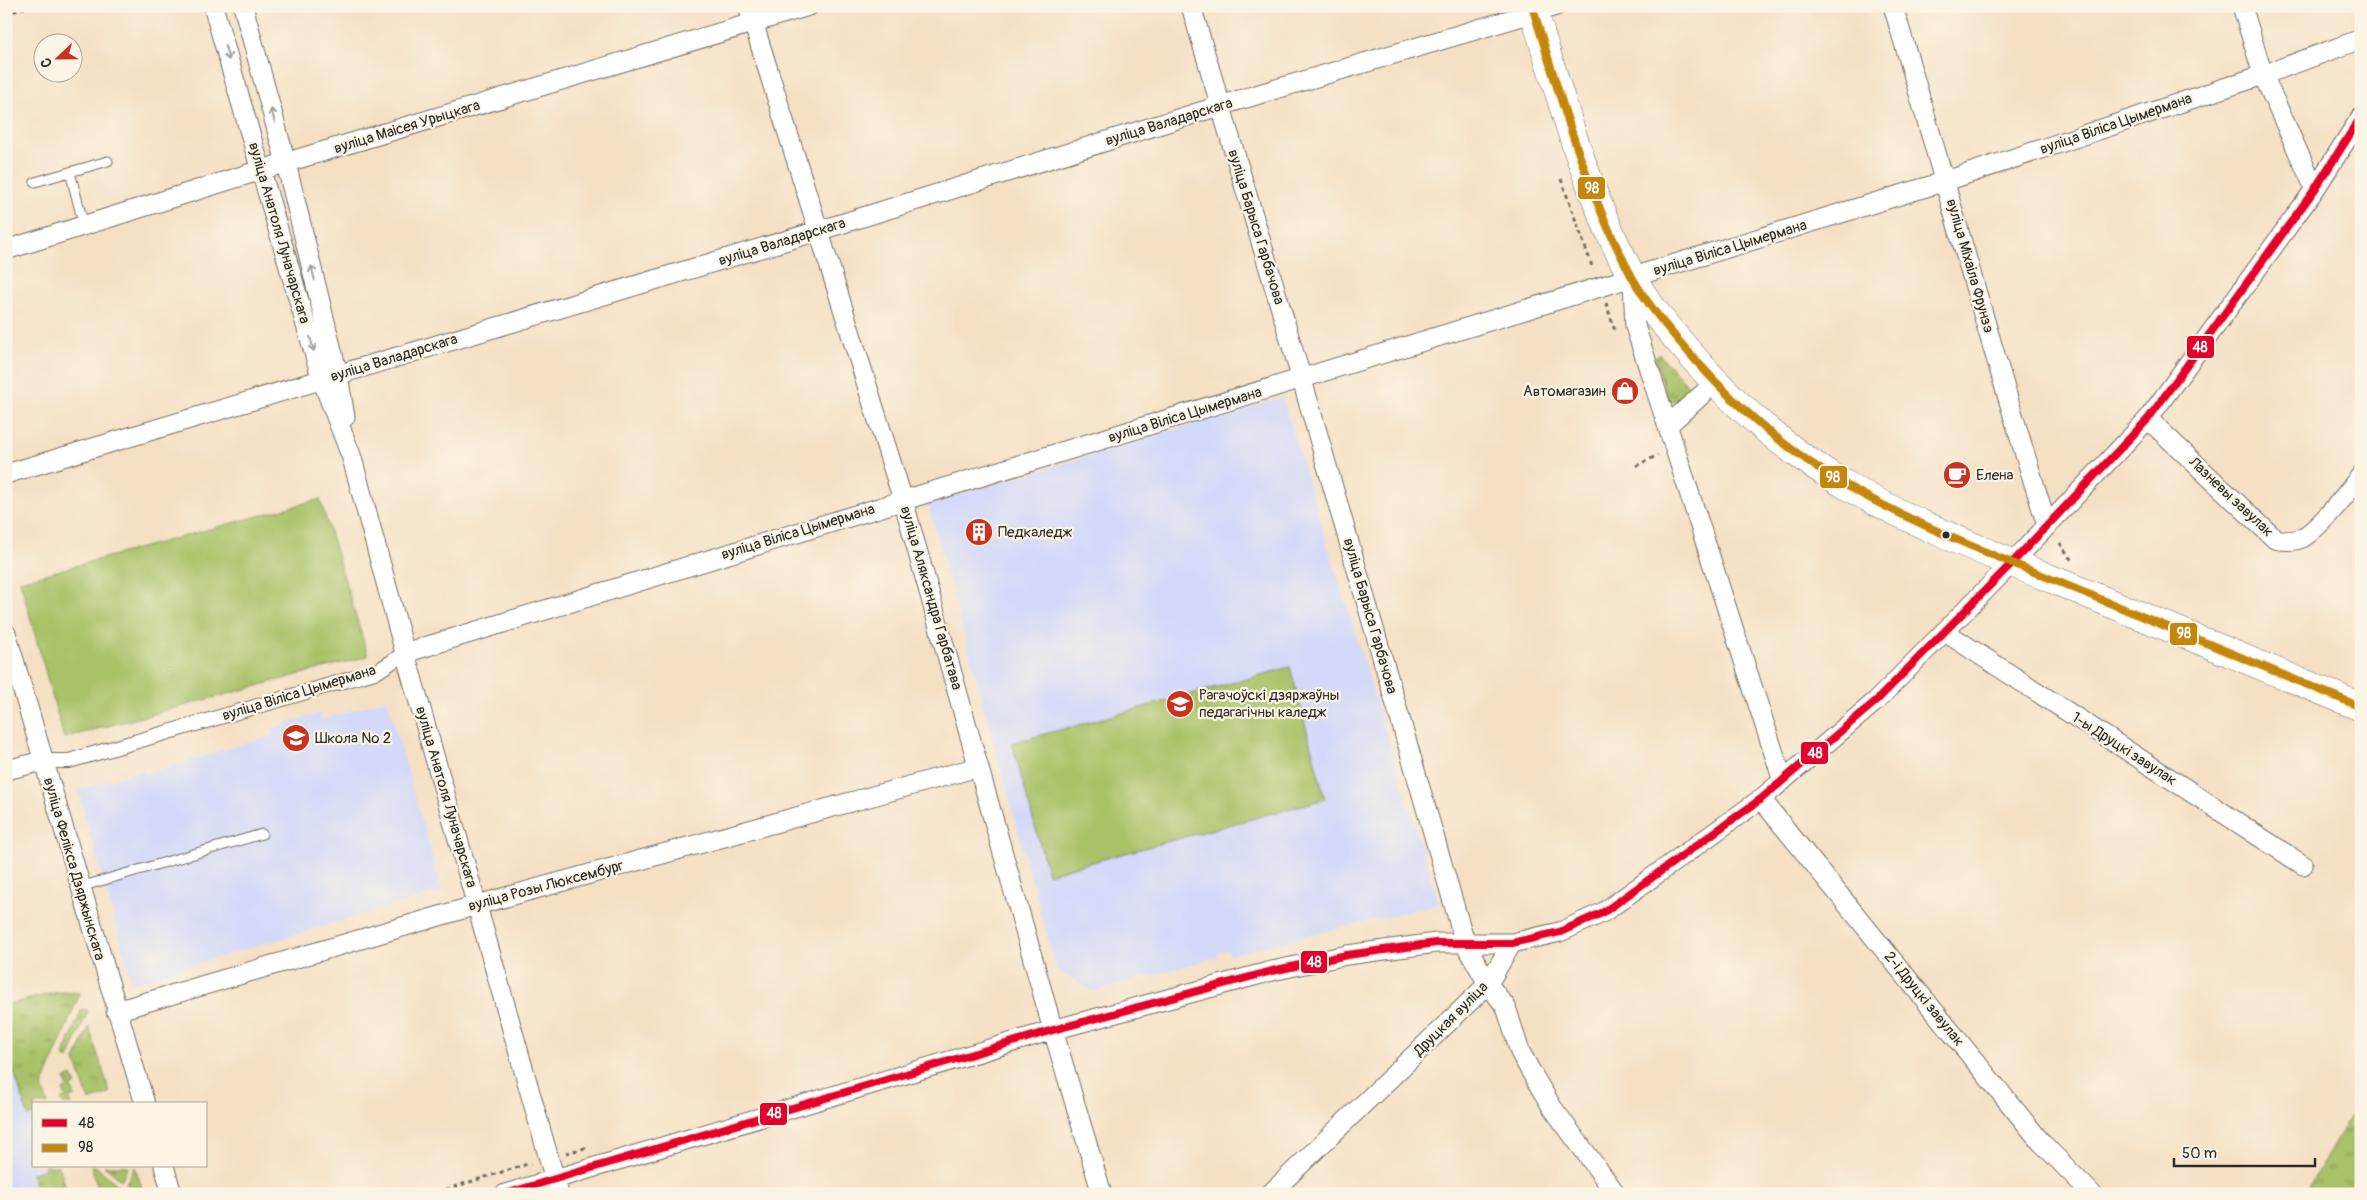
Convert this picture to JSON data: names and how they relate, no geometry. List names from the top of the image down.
{
  "streets": {
    "street": [
      "вуліца Валадарскага",
      "вуліца Віліса Цымермана",
      "вуліца Маісея Урыцкага",
      "вуліца Барыса Гарбачова",
      "вуліца Анатоля Луначарскага",
      "вуліца Міхаіла Фрунзэ",
      "Лазневы завулак",
      "вуліца Аляксандра Гарбатава",
      "1-ы Друцкі завулак",
      "вуліца Фелікса Дзяржынскага",
      "вуліца Розы Люксембург",
      "2-і Друцкі завулак",
      "Друцкая вуліца"
    ]
  },
  "crossings": [
    ["вуліца Валадарскага", "вуліца Барыса Гарбачова"],
    ["вуліца Валадарскага", "вуліца Анатоля Луначарскага"],
    ["вуліца Валадарскага", "вуліца Аляксандра Гарбатава"],
    ["вуліца Віліса Цымермана", "вуліца Барыса Гарбачова"],
    ["вуліца Віліса Цымермана", "вуліца Анатоля Луначарскага"],
    ["вуліца Віліса Цымермана", "вуліца Міхаіла Фрунзэ"],
    ["вуліца Віліса Цымермана", "вуліца Аляксандра Гарбатава"],
    ["вуліца Віліса Цымермана", "вуліца Фелікса Дзяржынскага"],
    ["вуліца Маісея Урыцкага", "вуліца Анатоля Луначарскага"],
    ["вуліца Маісея Урыцкага", "вуліца Аляксандра Гарбатава"],
    ["вуліца Барыса Гарбачова", "Друцкая вуліца"],
    ["вуліца Анатоля Луначарскага", "вуліца Розы Люксембург"],
    ["вуліца Аляксандра Гарбатава", "вуліца Розы Люксембург"],
    ["вуліца Фелікса Дзяржынскага", "вуліца Розы Люксембург"]
  ],
  "places": {
    "shop": ["Автомагазин"],
    "cafe": ["Елена"],
    "building": ["Педкаледж"],
    "school or university": ["Рагачоўскі дзяржаўны педагагічны каледж", "Школа № 2"]
  },
  "lines": ["transit line 98", "transit line 48"],
  "legend": ["48", "98"],
  "scale_bar": "50 m",
  "north": "left"
}
